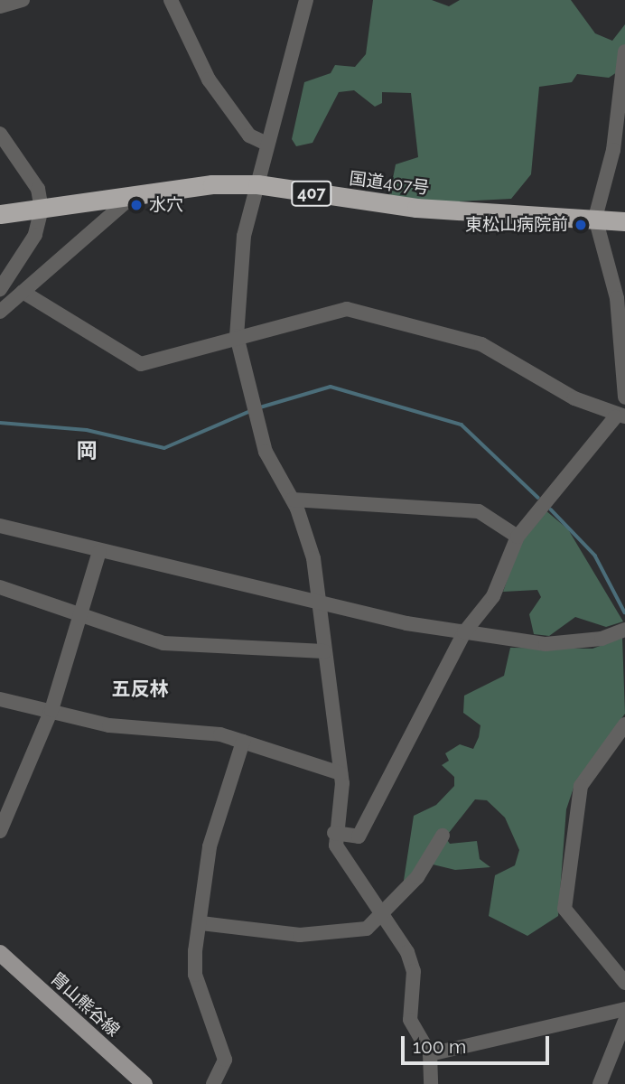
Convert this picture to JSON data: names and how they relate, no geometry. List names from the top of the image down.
{
  "streets": {
    "highway": ["国道407号", "407"],
    "main road": ["胄山熊谷線"]
  },
  "districts": ["岡", "五反林"],
  "places": ["水穴", "東松山病院前"],
  "scale_bar": "100 m"
}
